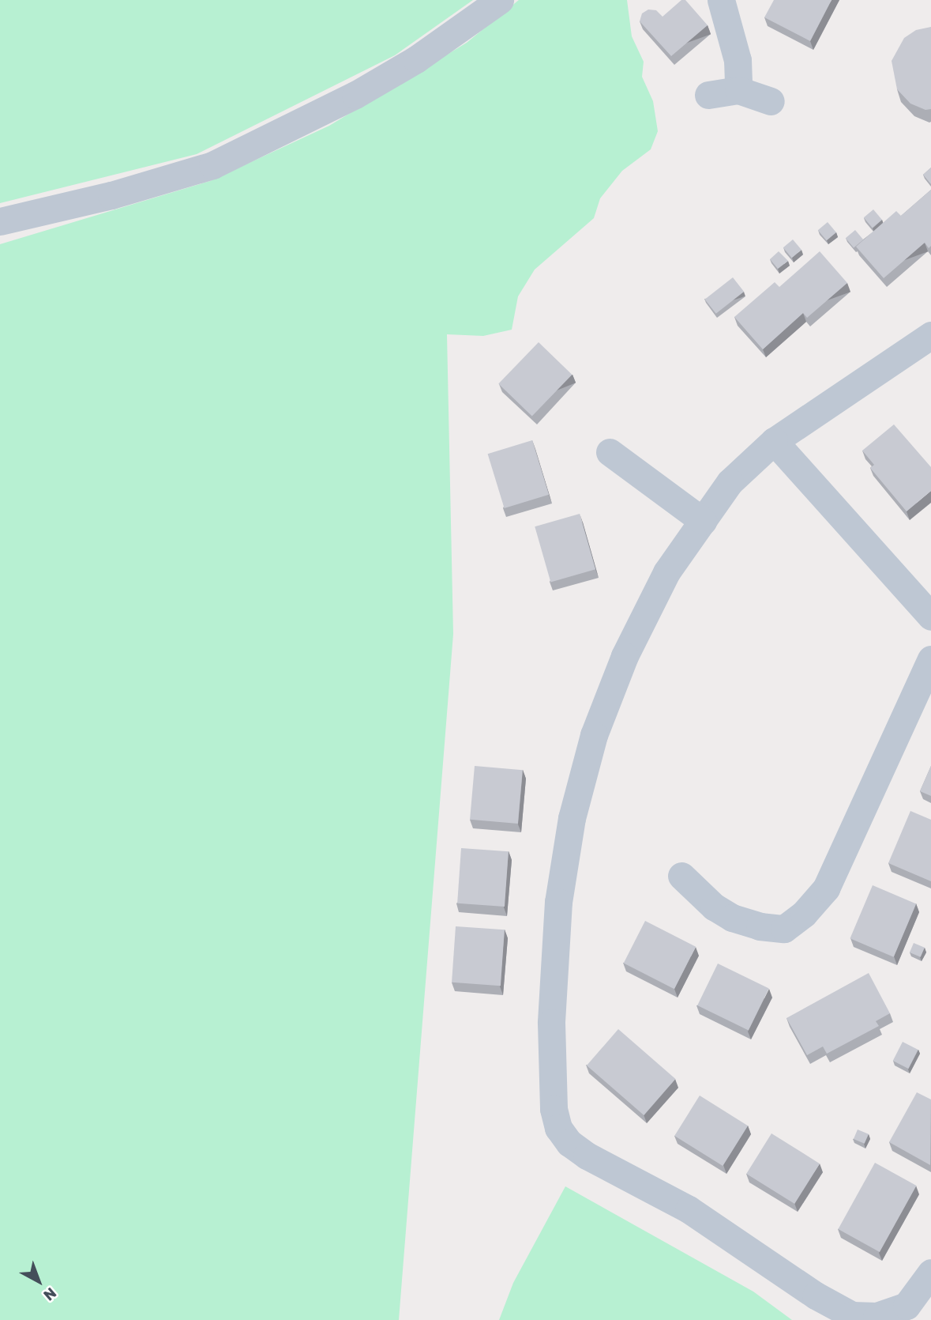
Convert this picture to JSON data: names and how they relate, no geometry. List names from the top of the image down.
{
  "north": "bottom right"
}
